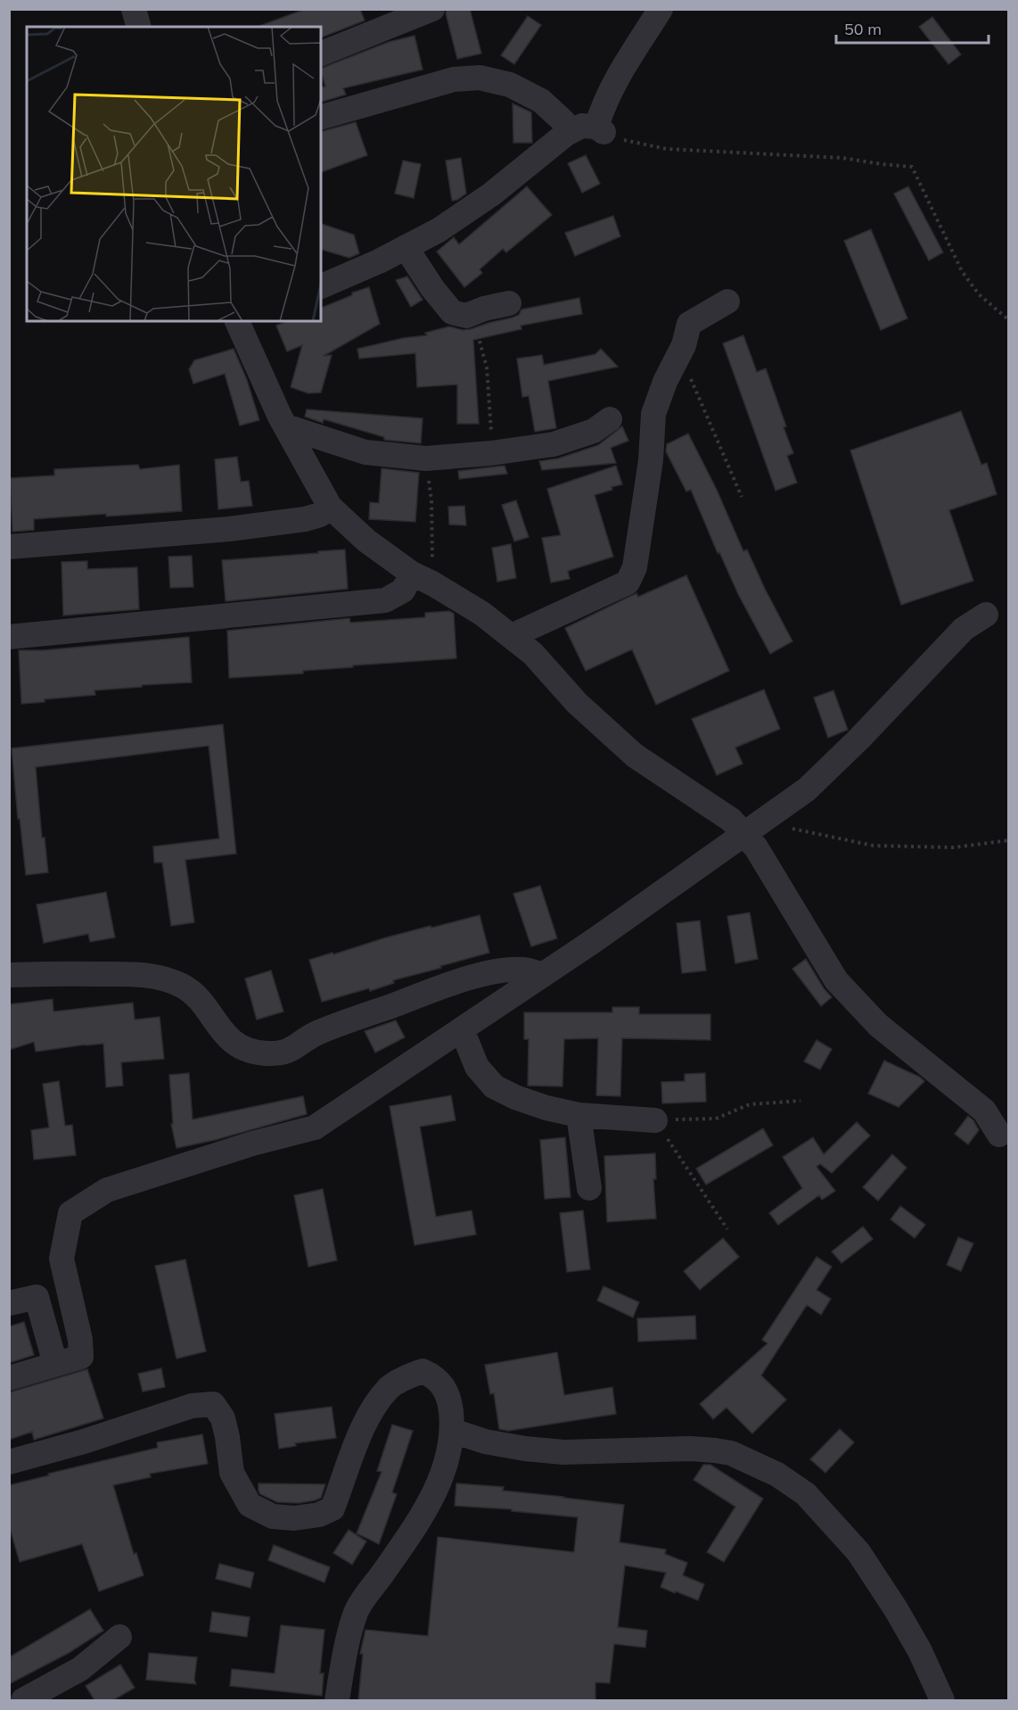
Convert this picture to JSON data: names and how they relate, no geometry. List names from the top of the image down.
{
  "scale_bar": "50 m"
}
